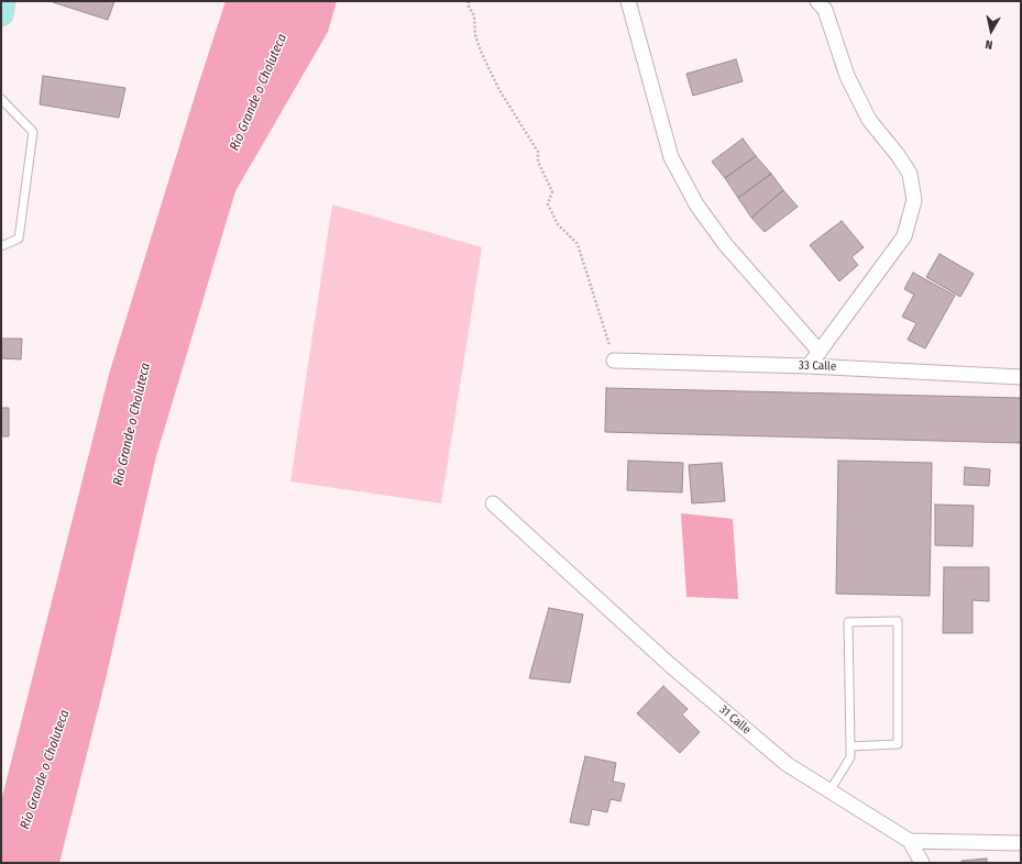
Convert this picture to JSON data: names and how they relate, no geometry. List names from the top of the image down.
{
  "streets": {
    "street": ["33 Calle", "31 Calle"]
  },
  "water": ["Río Grande o Choluteca"],
  "north": "bottom"
}
